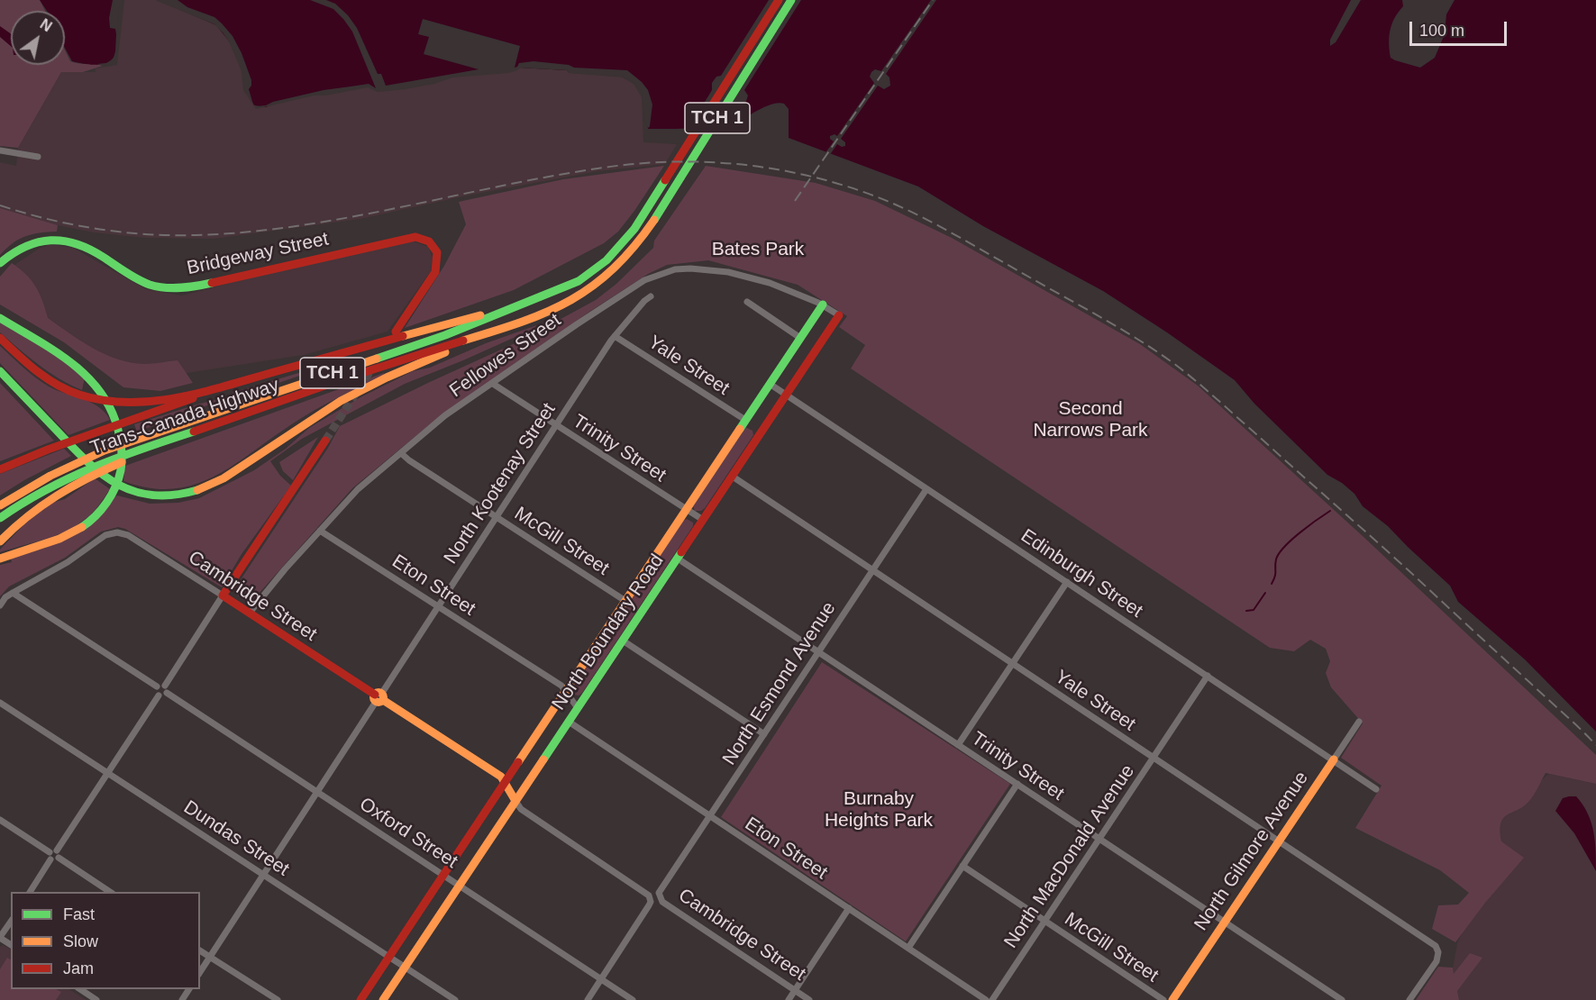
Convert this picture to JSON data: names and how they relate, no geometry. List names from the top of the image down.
{
  "streets": {
    "main road": [
      "TCH 1",
      "Bridgeway Street",
      "Trans-Canada Highway",
      "Cambridge Street",
      "North Boundary Road",
      "North Gilmore Avenue"
    ],
    "street": [
      "Fellowes Street",
      "Yale Street",
      "Trinity Street",
      "North Kootenay Street",
      "McGill Street",
      "Edinburgh Street",
      "Eton Street",
      "North Esmond Avenue",
      "Oxford Street",
      "Dundas Street",
      "North MacDonald Avenue"
    ]
  },
  "crossings": [
    ["Fellowes Street", "Trinity Street"],
    ["Fellowes Street", "McGill Street"],
    ["Fellowes Street", "Eton Street"],
    ["Fellowes Street", "Cambridge Street"],
    ["Fellowes Street", "North Boundary Road"],
    ["Yale Street", "North Kootenay Street"],
    ["Yale Street", "North Boundary Road"],
    ["Yale Street", "North Esmond Avenue"],
    ["Yale Street", "North Gilmore Avenue"],
    ["Yale Street", "North MacDonald Avenue"],
    ["Trinity Street", "North Kootenay Street"],
    ["Trinity Street", "North Boundary Road"],
    ["Trinity Street", "North Esmond Avenue"],
    ["Trinity Street", "North Gilmore Avenue"],
    ["Trinity Street", "North MacDonald Avenue"],
    ["North Kootenay Street", "McGill Street"],
    ["North Kootenay Street", "Eton Street"],
    ["North Kootenay Street", "Cambridge Street"],
    ["North Kootenay Street", "Oxford Street"],
    ["North Kootenay Street", "Dundas Street"],
    ["McGill Street", "North Boundary Road"],
    ["McGill Street", "North MacDonald Avenue"],
    ["Edinburgh Street", "North Boundary Road"],
    ["Edinburgh Street", "North Esmond Avenue"],
    ["Edinburgh Street", "North Gilmore Avenue"],
    ["Edinburgh Street", "North MacDonald Avenue"],
    ["Eton Street", "North Boundary Road"],
    ["Eton Street", "North Esmond Avenue"],
    ["Cambridge Street", "North Boundary Road"],
    ["Cambridge Street", "North Esmond Avenue"],
    ["Cambridge Street", "Oxford Street"],
    ["North Boundary Road", "Oxford Street"],
    ["North Boundary Road", "Dundas Street"]
  ],
  "parks": ["Bates Park", "Second Narrows Park", "Burnaby Heights Park"],
  "legend": ["Fast", "Slow", "Jam"],
  "scale_bar": "100 m",
  "north": "top right"
}
